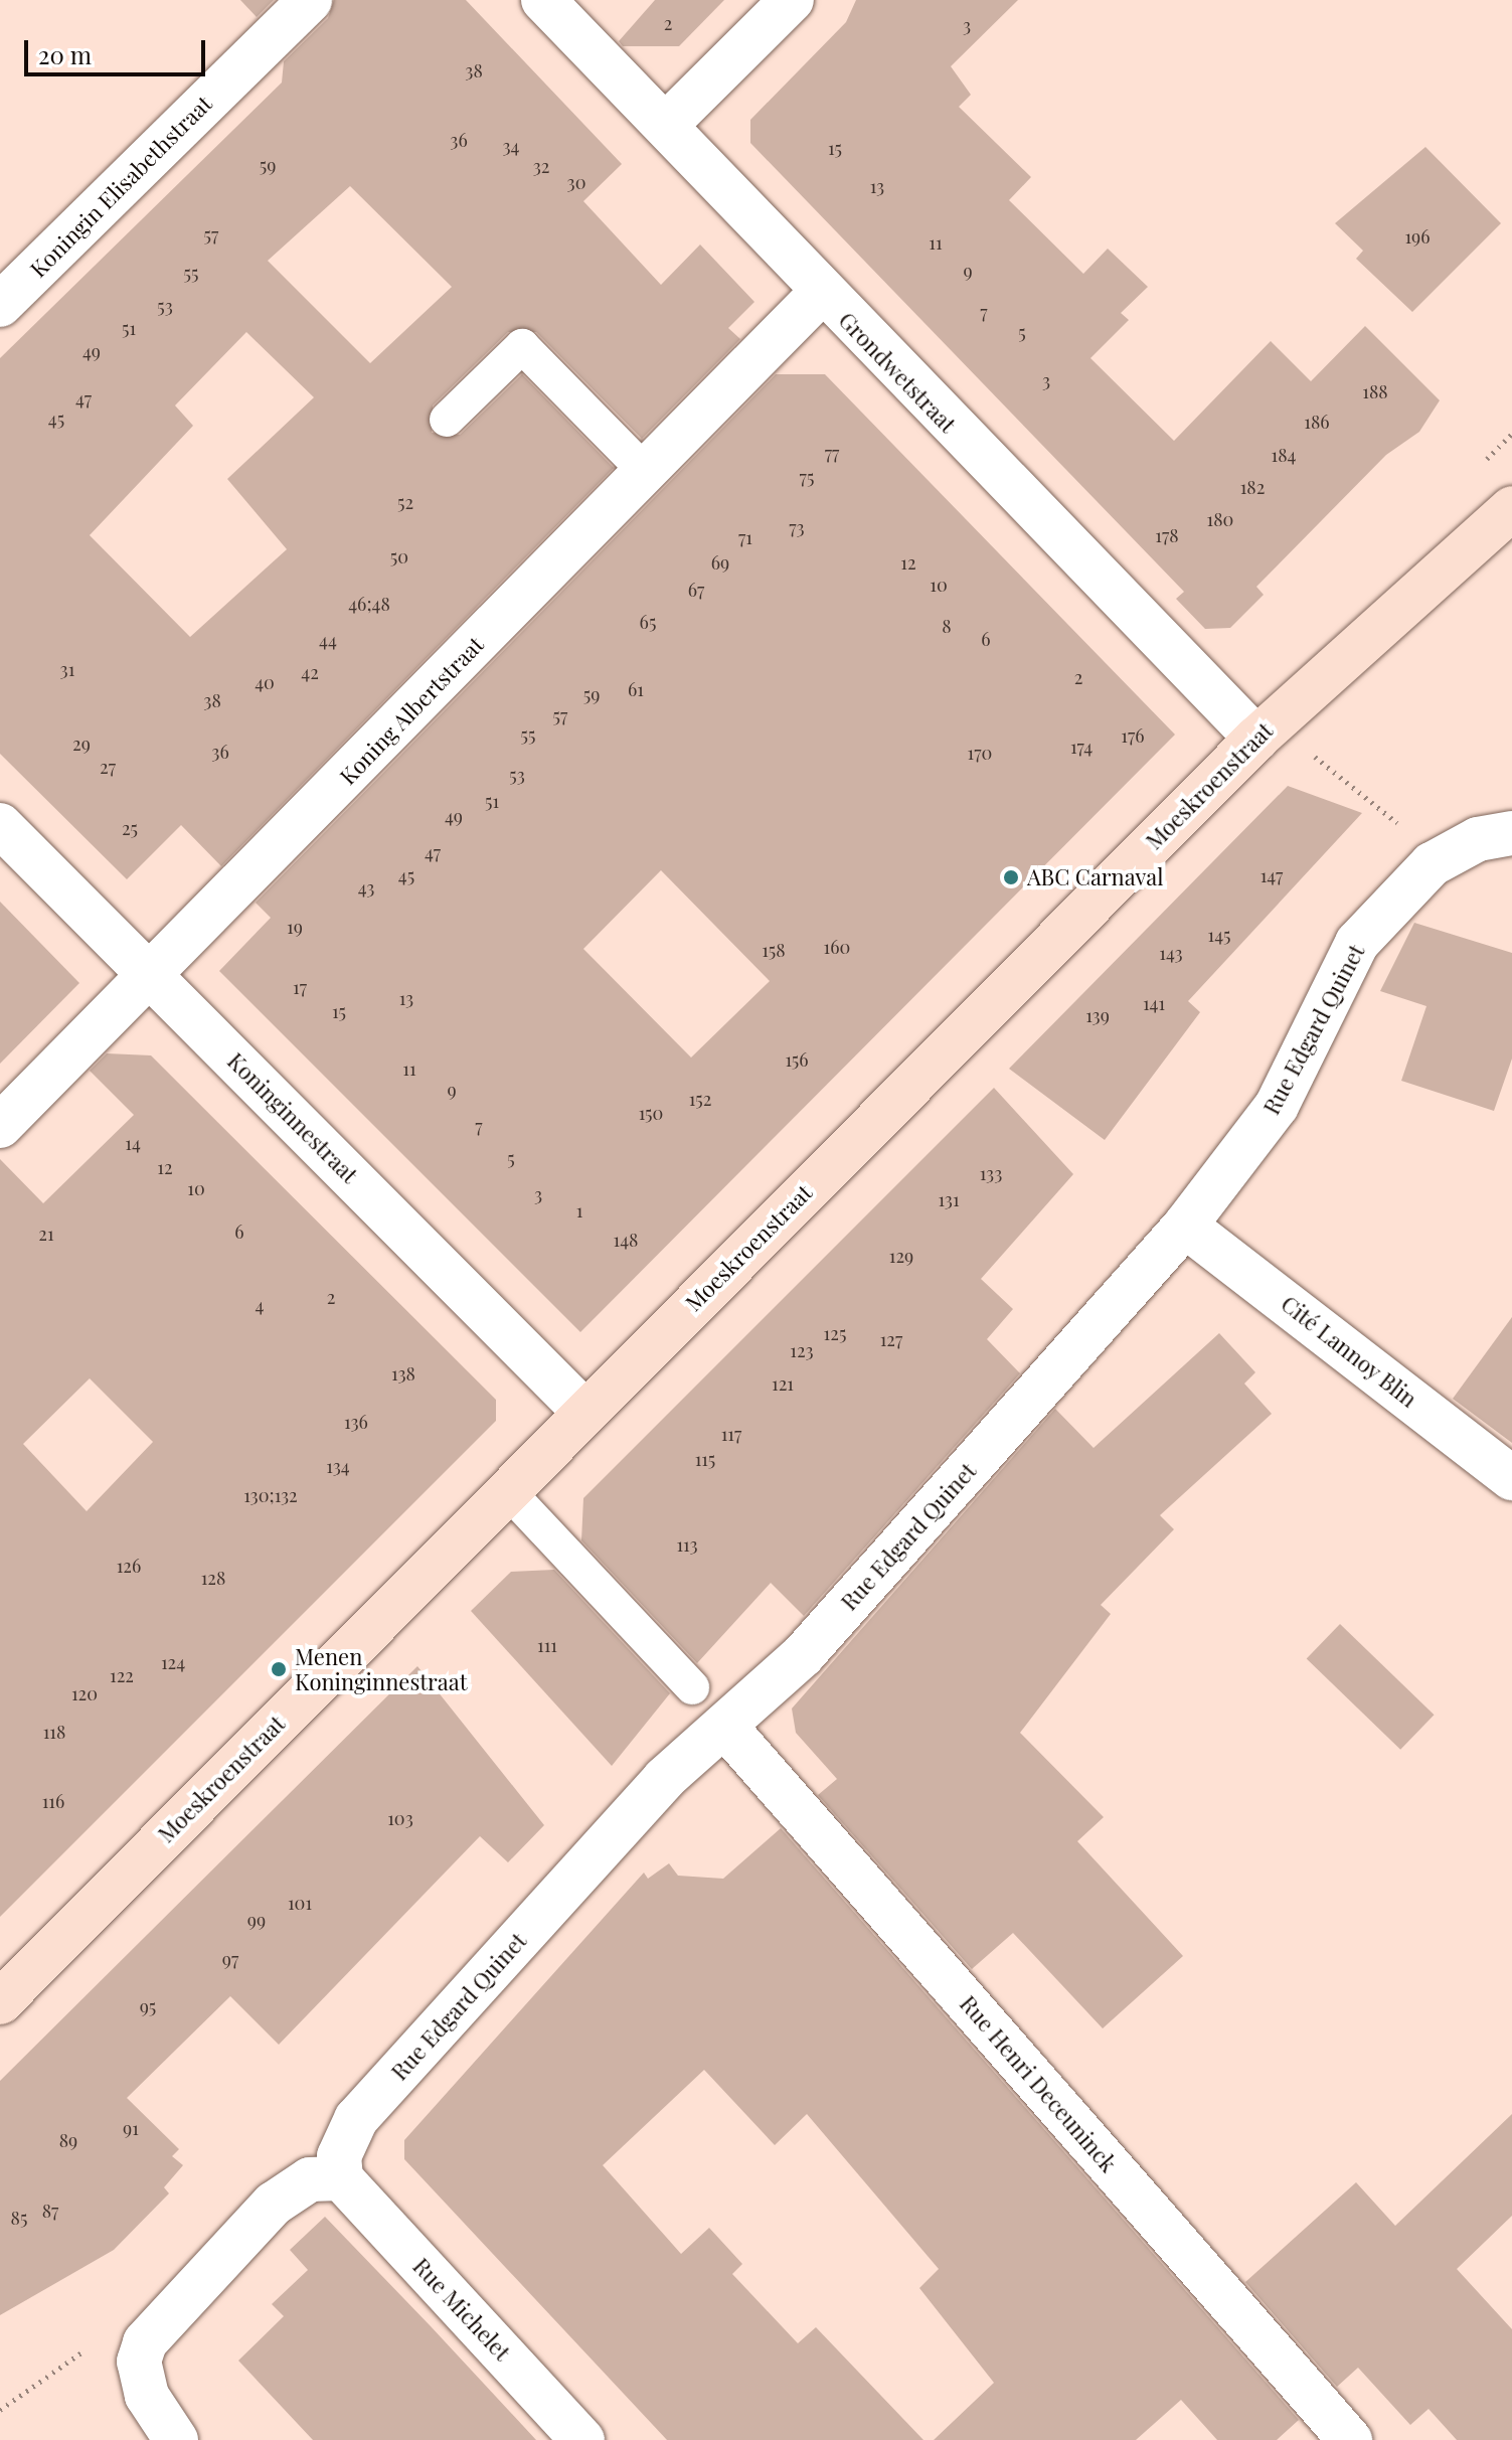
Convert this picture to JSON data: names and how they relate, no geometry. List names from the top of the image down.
{
  "streets": {
    "street": [
      "Koningin Elisabethstraat",
      "Grondwetstraat",
      "Koning Albertstraat",
      "Moeskroenstraat",
      "Rue Edgard Quinet",
      "Koninginnestraat",
      "Cité Lannoy Blin",
      "Rue Henri Deceuninck",
      "Rue Michelet"
    ]
  },
  "crossings": [
    ["Grondwetstraat", "Koning Albertstraat"],
    ["Grondwetstraat", "Moeskroenstraat"],
    ["Koning Albertstraat", "Koninginnestraat"],
    ["Moeskroenstraat", "Koninginnestraat"],
    ["Rue Edgard Quinet", "Cité Lannoy Blin"],
    ["Rue Edgard Quinet", "Rue Henri Deceuninck"],
    ["Rue Edgard Quinet", "Rue Michelet"]
  ],
  "places": ["ABC Carnaval", "Menen Koninginnestraat"],
  "house_numbers": [
    "2",
    "3",
    "38",
    "36",
    "34",
    "15",
    "59",
    "32",
    "30",
    "13",
    "57",
    "196",
    "11",
    "9",
    "55",
    "53",
    "7",
    "51",
    "5",
    "49",
    "3",
    "188",
    "47",
    "45",
    "186",
    "77",
    "184",
    "75",
    "182",
    "52",
    "180",
    "73",
    "178",
    "71",
    "50",
    "69",
    "12",
    "10",
    "67",
    "46;48",
    "65",
    "8",
    "6",
    "44",
    "31",
    "42",
    "2",
    "40",
    "61",
    "59",
    "38",
    "57",
    "55",
    "176",
    "29",
    "174",
    "36",
    "170",
    "27",
    "53",
    "51",
    "49",
    "25",
    "47",
    "45",
    "147",
    "43",
    "19",
    "145",
    "160",
    "158",
    "143",
    "17",
    "13",
    "141",
    "15",
    "139",
    "156",
    "11",
    "9",
    "152",
    "150",
    "7",
    "14",
    "5",
    "12",
    "133",
    "10",
    "3",
    "131",
    "1",
    "6",
    "21",
    "148",
    "129",
    "2",
    "4",
    "125",
    "127",
    "123",
    "138",
    "121",
    "136",
    "117",
    "115",
    "134",
    "130;132",
    "113",
    "126",
    "128",
    "111",
    "124",
    "122",
    "120",
    "118",
    "116",
    "103",
    "101",
    "99",
    "97",
    "95",
    "91",
    "89",
    "87",
    "85"
  ],
  "scale_bar": "20 m"
}
